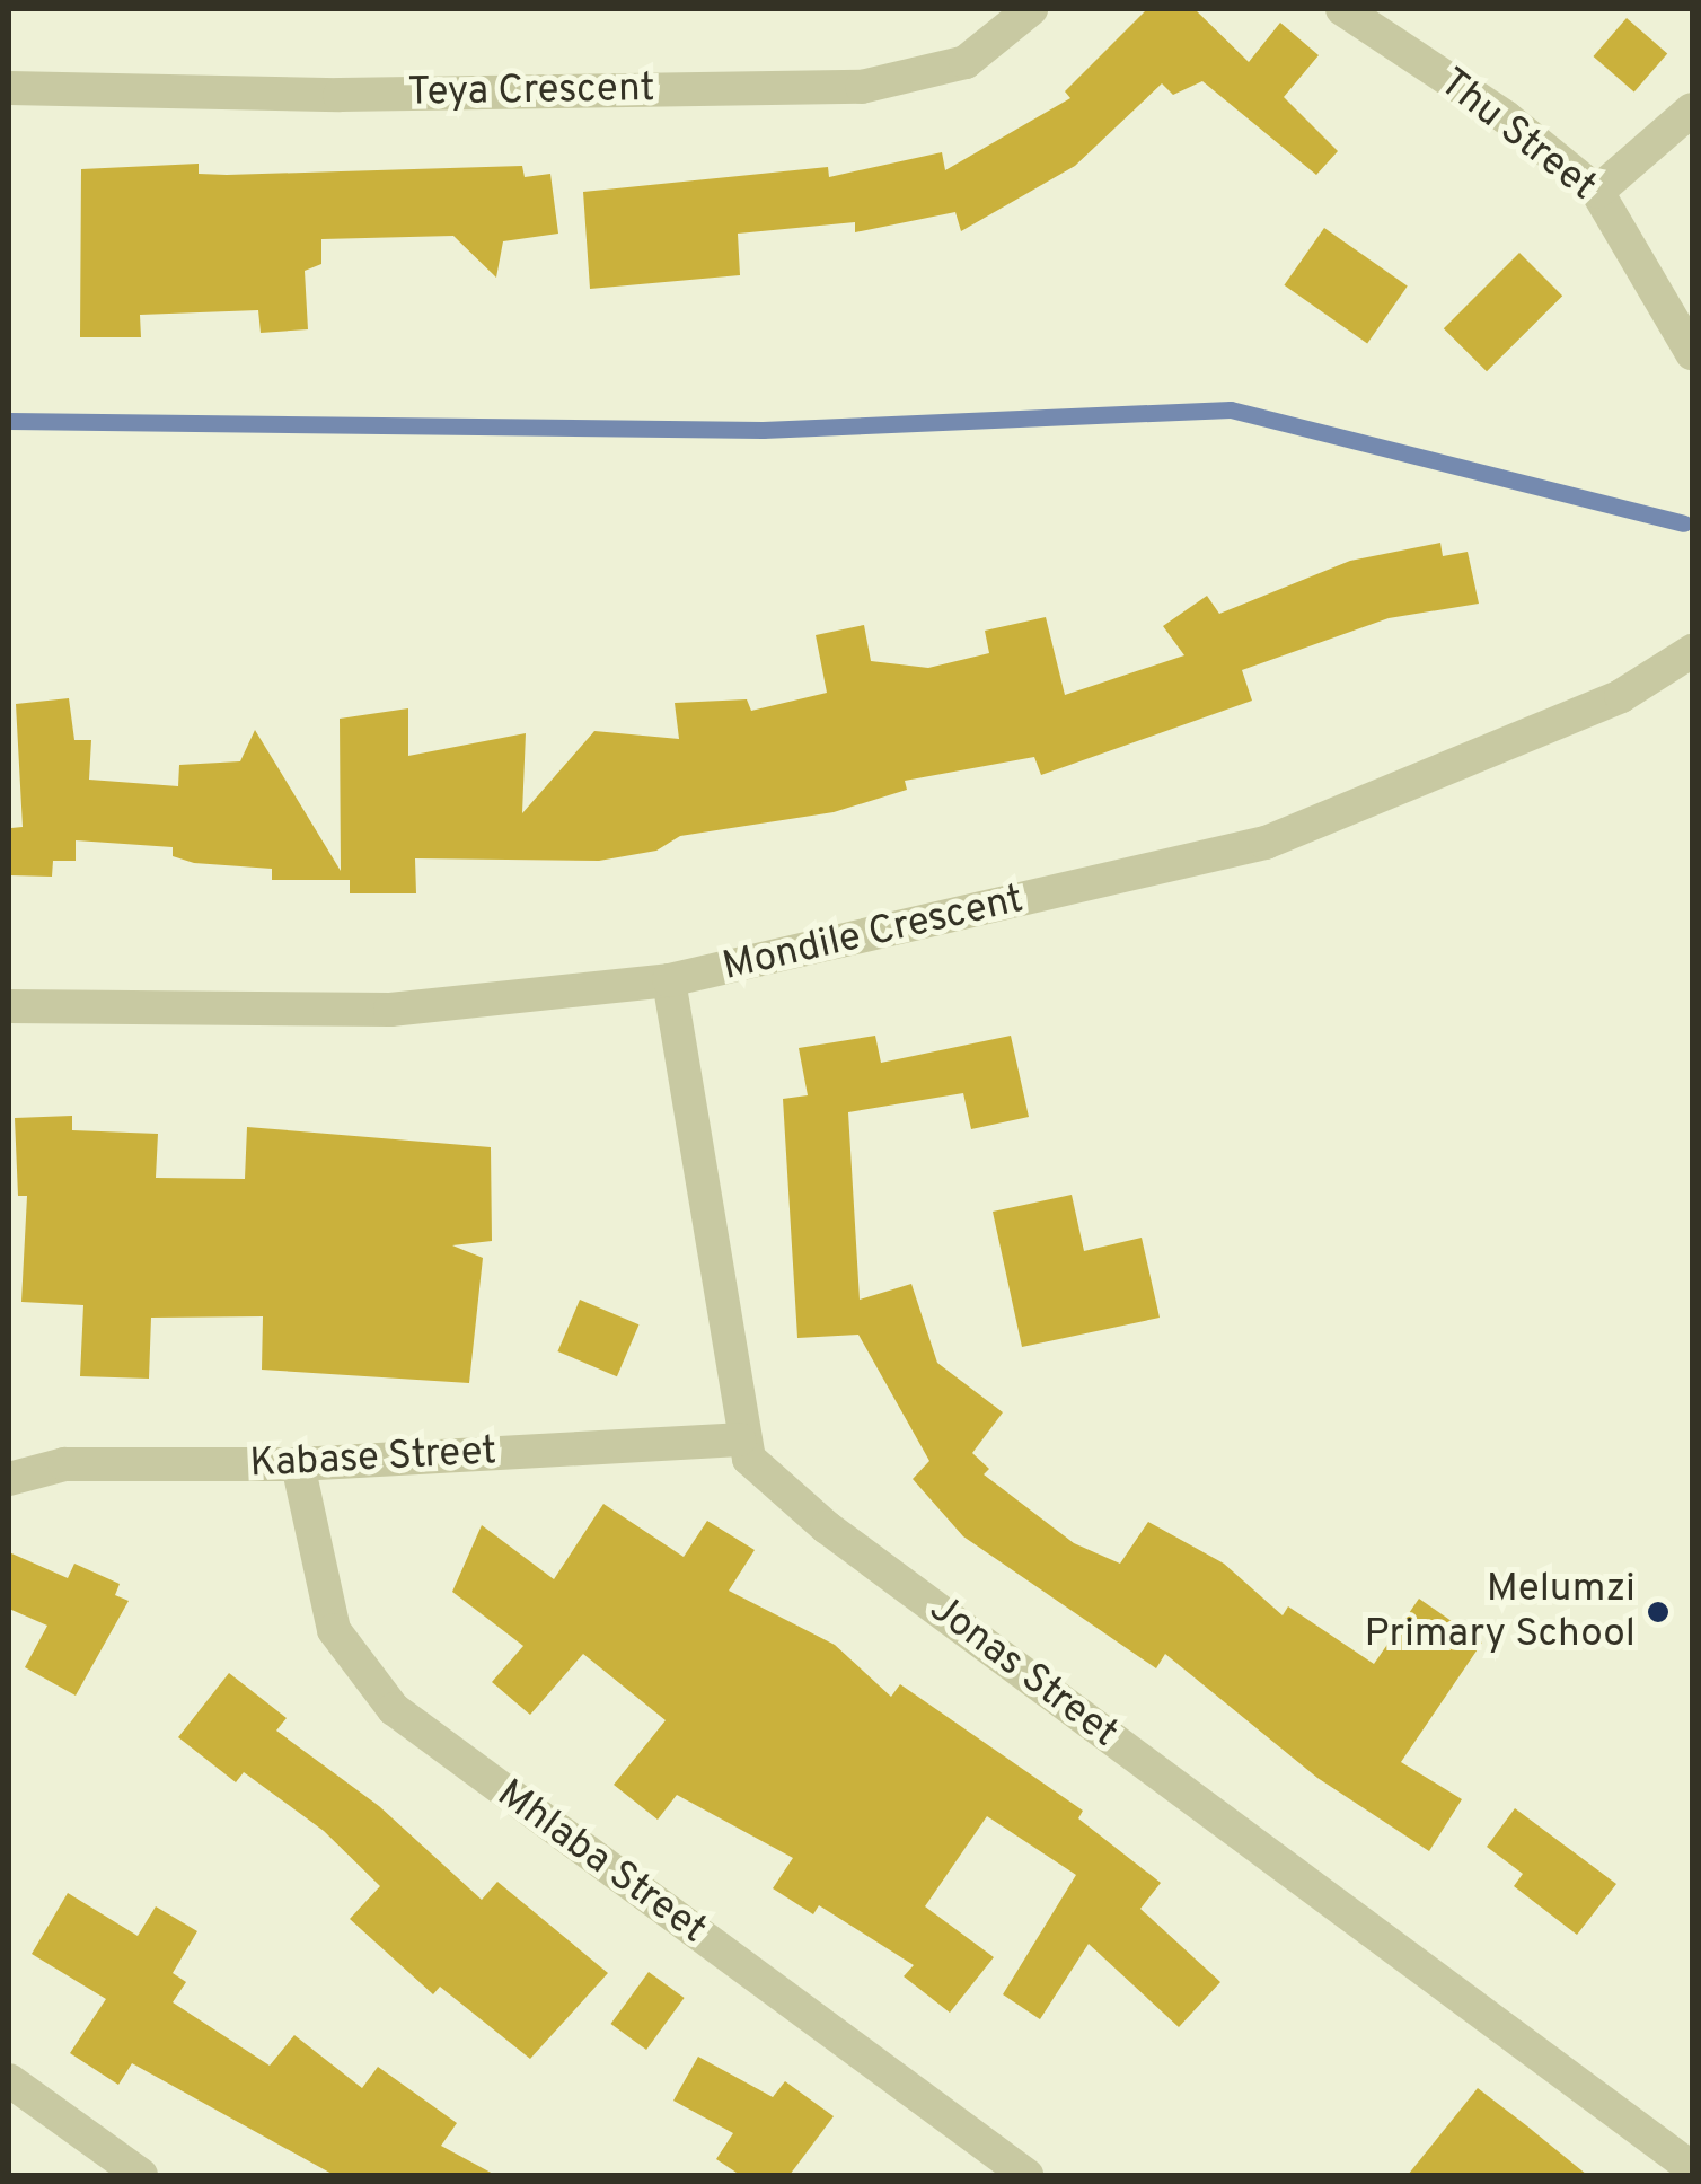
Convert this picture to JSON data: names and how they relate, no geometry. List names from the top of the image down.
{
  "streets": {
    "street": [
      "Teya Crescent",
      "Thu Street",
      "Mondile Crescent",
      "Kabase Street",
      "Jonas Street",
      "Mhlaba Street"
    ]
  },
  "crossings": [
    ["Mondile Crescent", "Jonas Street"],
    ["Kabase Street", "Jonas Street"],
    ["Kabase Street", "Mhlaba Street"]
  ],
  "places": ["Melumzi Primary School"]
}
